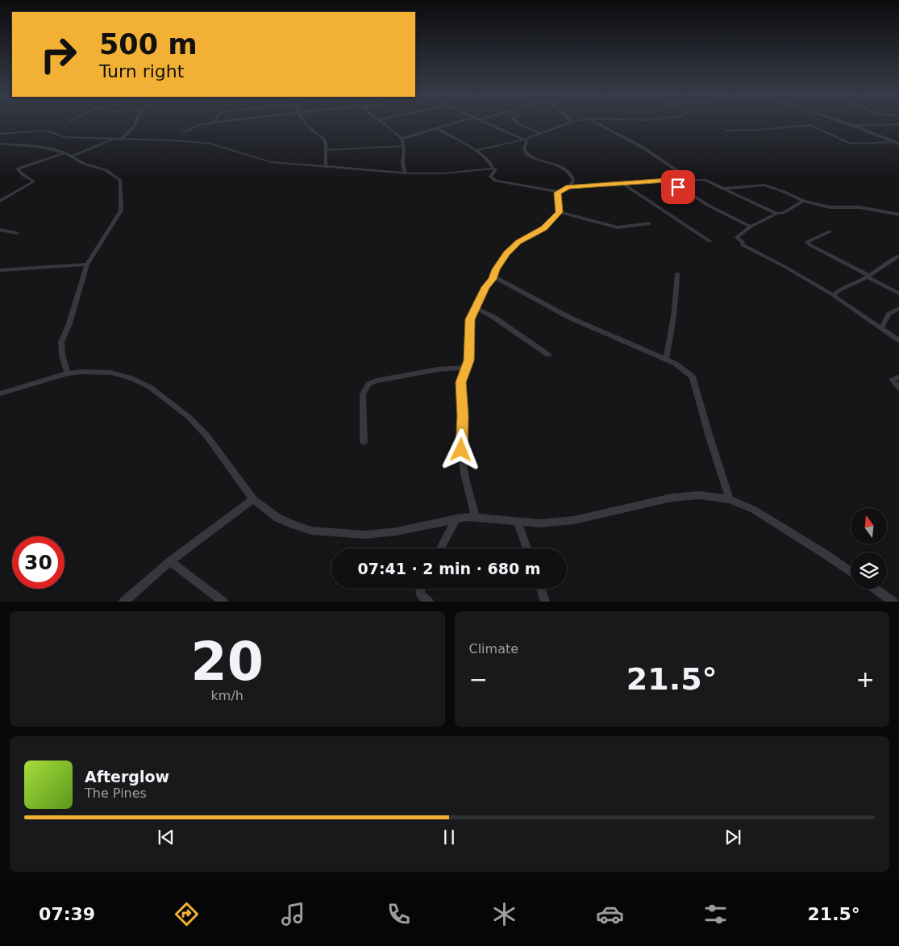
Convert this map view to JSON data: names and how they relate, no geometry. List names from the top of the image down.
{
  "north": "top",
  "page": {
    "turn": ["500 m", "Turn right"],
    "limit": "30",
    "trip": "07:41 · 2 min · 680 m",
    "tile": [
      ["20", "km/h"],
      "Climate"
    ],
    "heat": ["−", "21.5°", "+"],
    "song": ["Afterglow", "The Pines"],
    "tabs": ["07:39", "21.5°"]
  }
}
